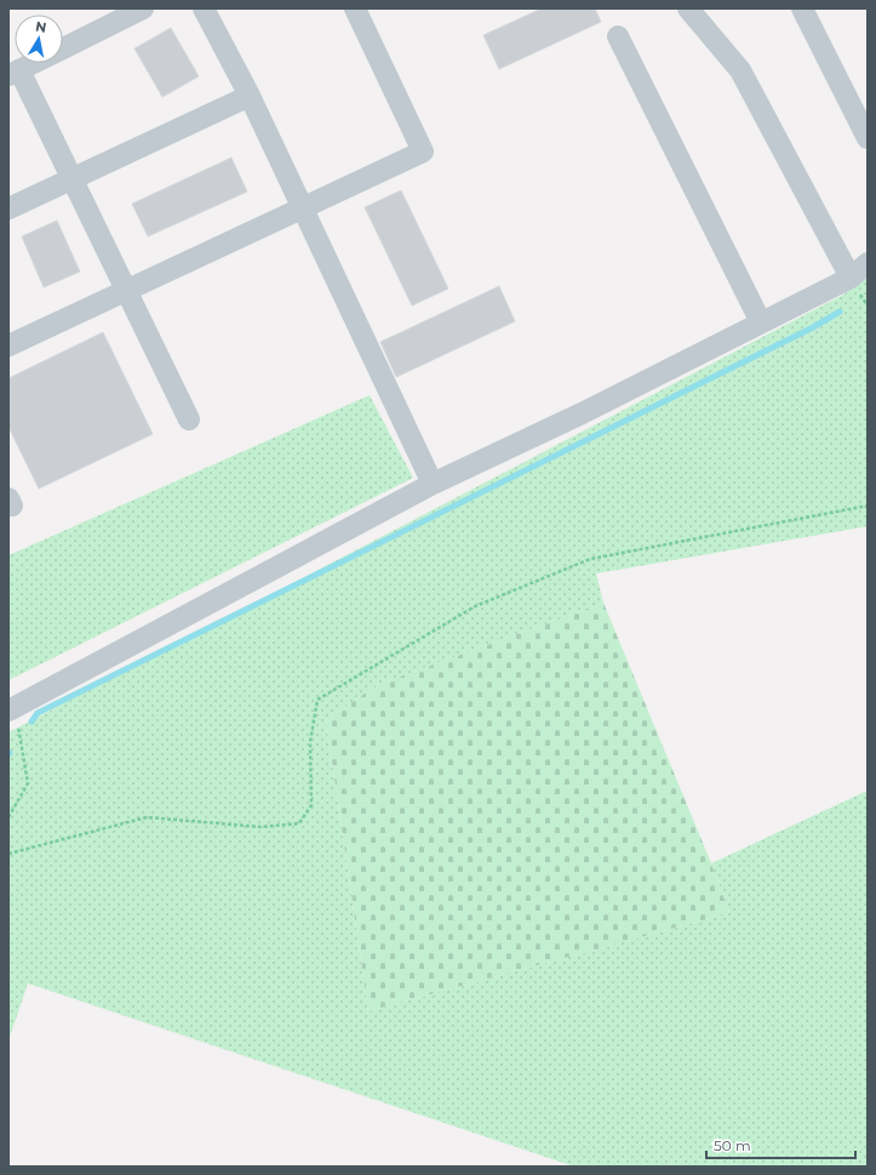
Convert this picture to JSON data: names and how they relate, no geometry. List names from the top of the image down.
{
  "scale_bar": "50 m",
  "north": "top"
}
